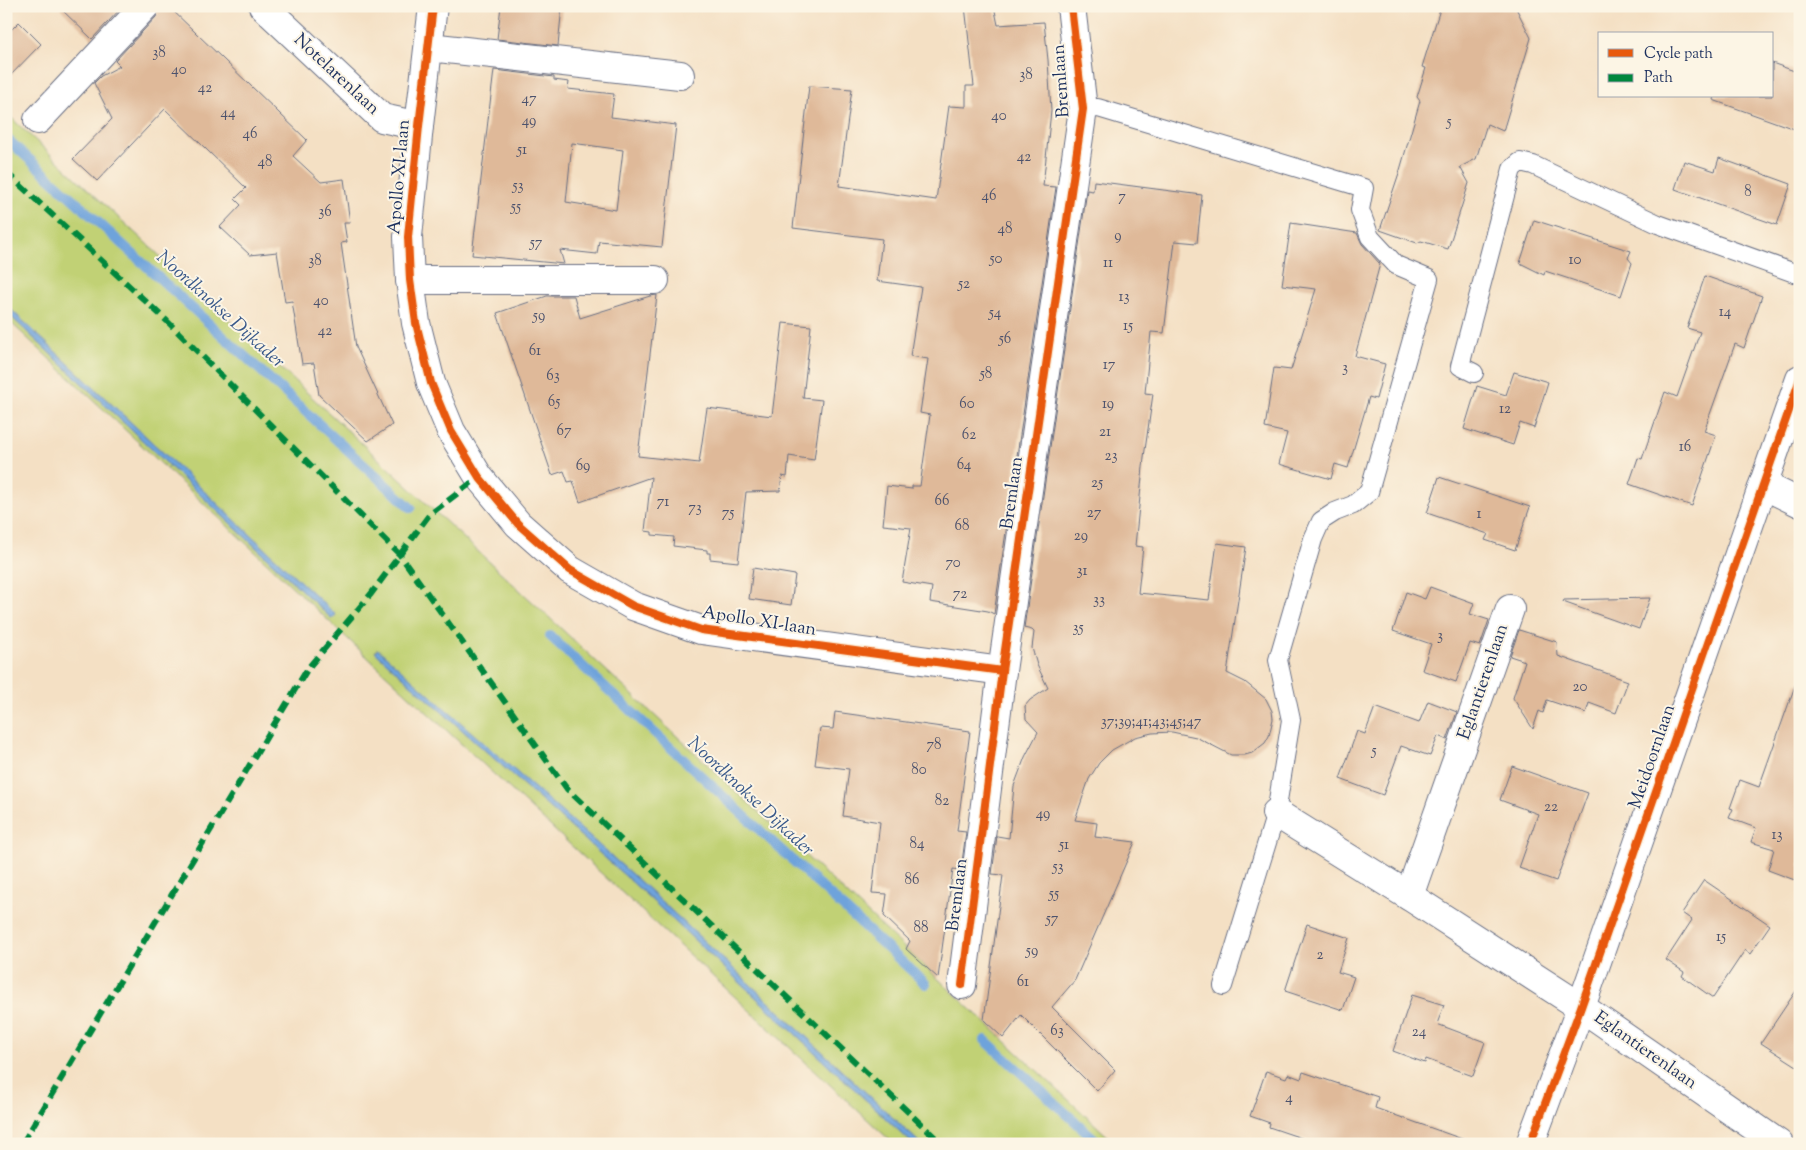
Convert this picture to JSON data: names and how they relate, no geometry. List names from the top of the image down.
{
  "streets": {
    "street": [
      "Notelarenlaan",
      "Bremlaan",
      "Apollo XI-laan",
      "Eglantierenlaan",
      "Meidoornlaan"
    ]
  },
  "crossings": [
    ["Notelarenlaan", "Apollo XI-laan"],
    ["Bremlaan", "Apollo XI-laan"],
    ["Eglantierenlaan", "Meidoornlaan"]
  ],
  "water": ["Noordknokse Dijkader"],
  "house_numbers": [
    "38",
    "40",
    "38",
    "42",
    "47",
    "44",
    "40",
    "49",
    "5",
    "46",
    "51",
    "42",
    "48",
    "53",
    "8",
    "46",
    "7",
    "55",
    "36",
    "48",
    "9",
    "57",
    "50",
    "10",
    "38",
    "11",
    "52",
    "13",
    "40",
    "14",
    "54",
    "59",
    "15",
    "42",
    "56",
    "61",
    "17",
    "3",
    "58",
    "63",
    "65",
    "60",
    "19",
    "12",
    "67",
    "21",
    "62",
    "16",
    "23",
    "64",
    "69",
    "25",
    "66",
    "71",
    "73",
    "75",
    "27",
    "1",
    "68",
    "29",
    "70",
    "31",
    "72",
    "33",
    "35",
    "3",
    "20",
    "37;39;41;43;45;47",
    "78",
    "5",
    "80",
    "82",
    "22",
    "49",
    "13",
    "84",
    "51",
    "53",
    "86",
    "55",
    "57",
    "88",
    "15",
    "59",
    "2",
    "61",
    "63",
    "24",
    "4"
  ],
  "legend": ["Cycle path", "Path"]
}
